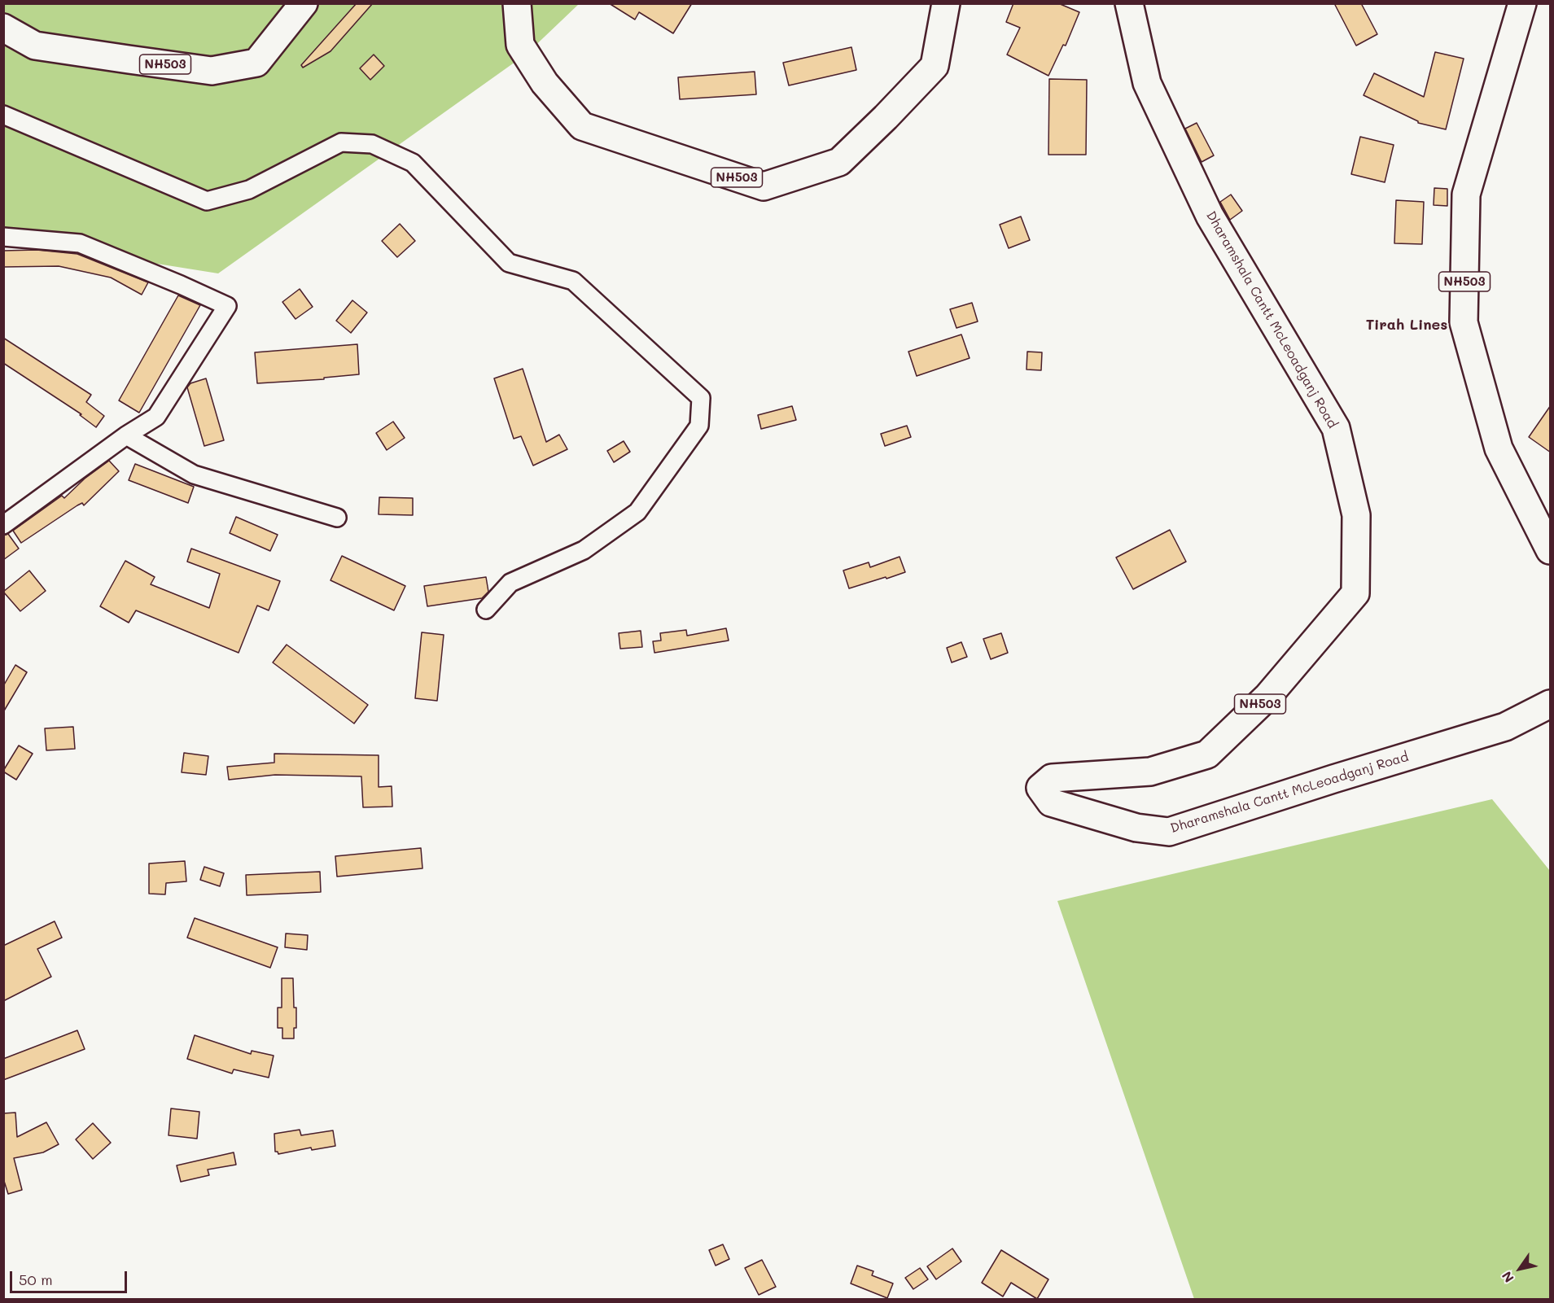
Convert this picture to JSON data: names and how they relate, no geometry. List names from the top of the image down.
{
  "streets": {
    "main road": ["NH503", "Dharamshala Cantt McLeoadganj Road"]
  },
  "districts": ["Tirah Lines"],
  "scale_bar": "50 m",
  "north": "bottom left"
}
